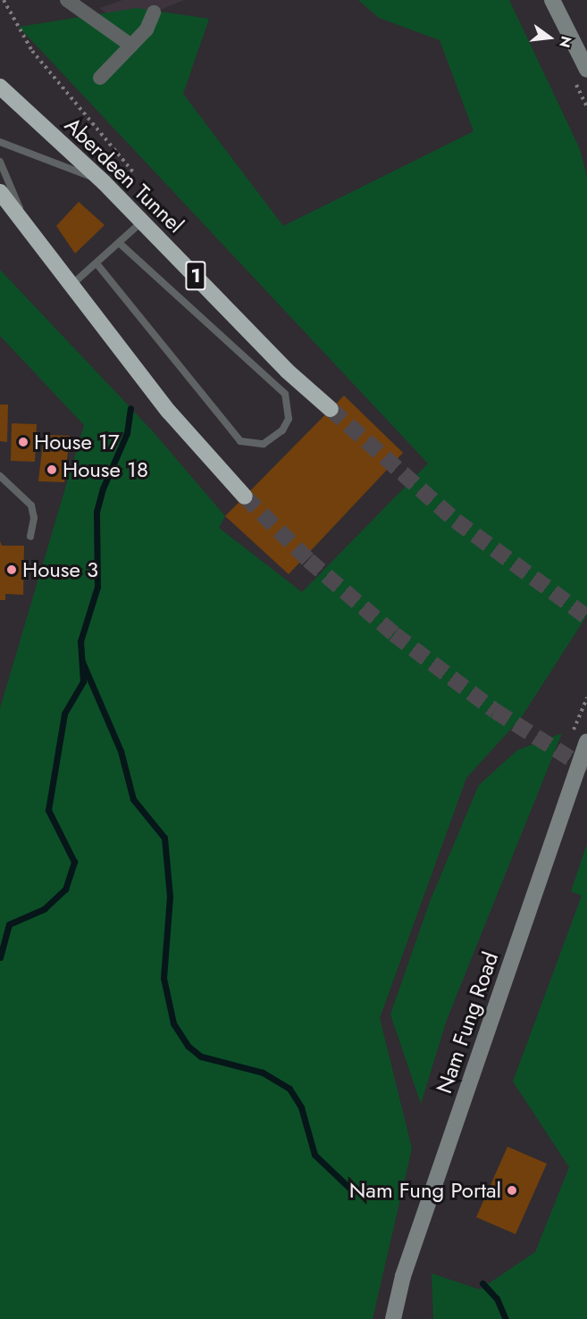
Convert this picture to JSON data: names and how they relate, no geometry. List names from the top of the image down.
{
  "streets": {
    "highway": ["Aberdeen Tunnel", "1"],
    "main road": ["Nam Fung Road"]
  },
  "places": [
    "House 17",
    "House 18",
    "House 3",
    "Nam Fung Portal"
  ],
  "north": "right"
}
